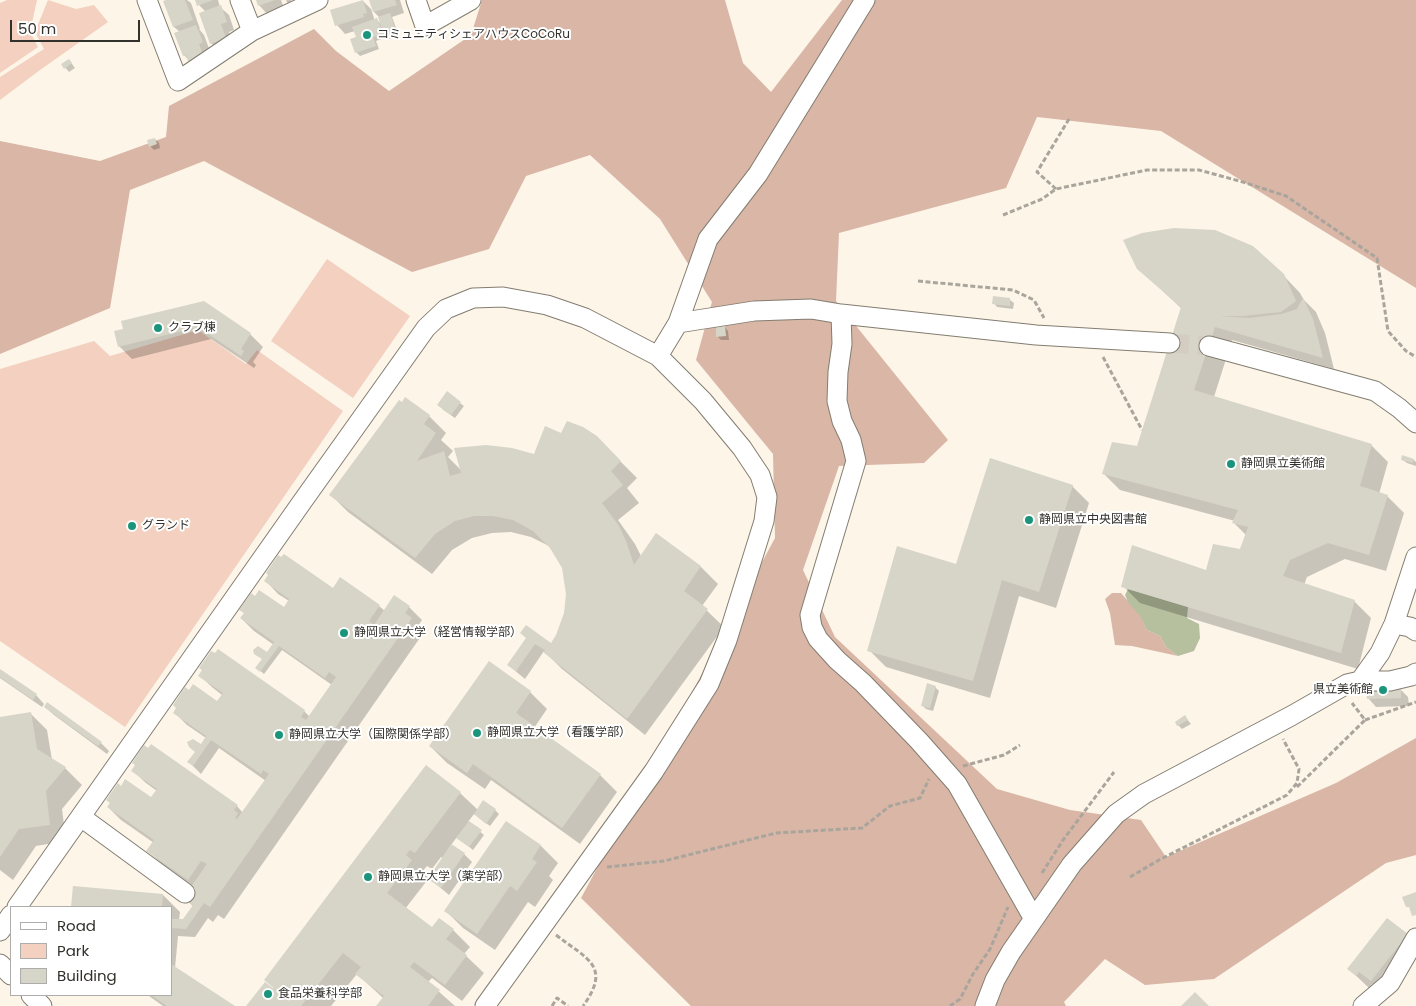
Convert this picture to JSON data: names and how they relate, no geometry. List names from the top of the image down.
{
  "places": [
    "コミュニティシェアハウスCoCoRu",
    "クラブ棟",
    "静岡県立美術館",
    "静岡県立中央図書館",
    "グランド",
    "静岡県立大学（経営情報学部）",
    "県立美術館",
    "静岡県立大学（看護学部）",
    "静岡県立大学（国際関係学部）",
    "静岡県立大学（薬学部）",
    "食品栄養科学部"
  ],
  "legend": ["Road", "Park", "Building"],
  "scale_bar": "50 m"
}
